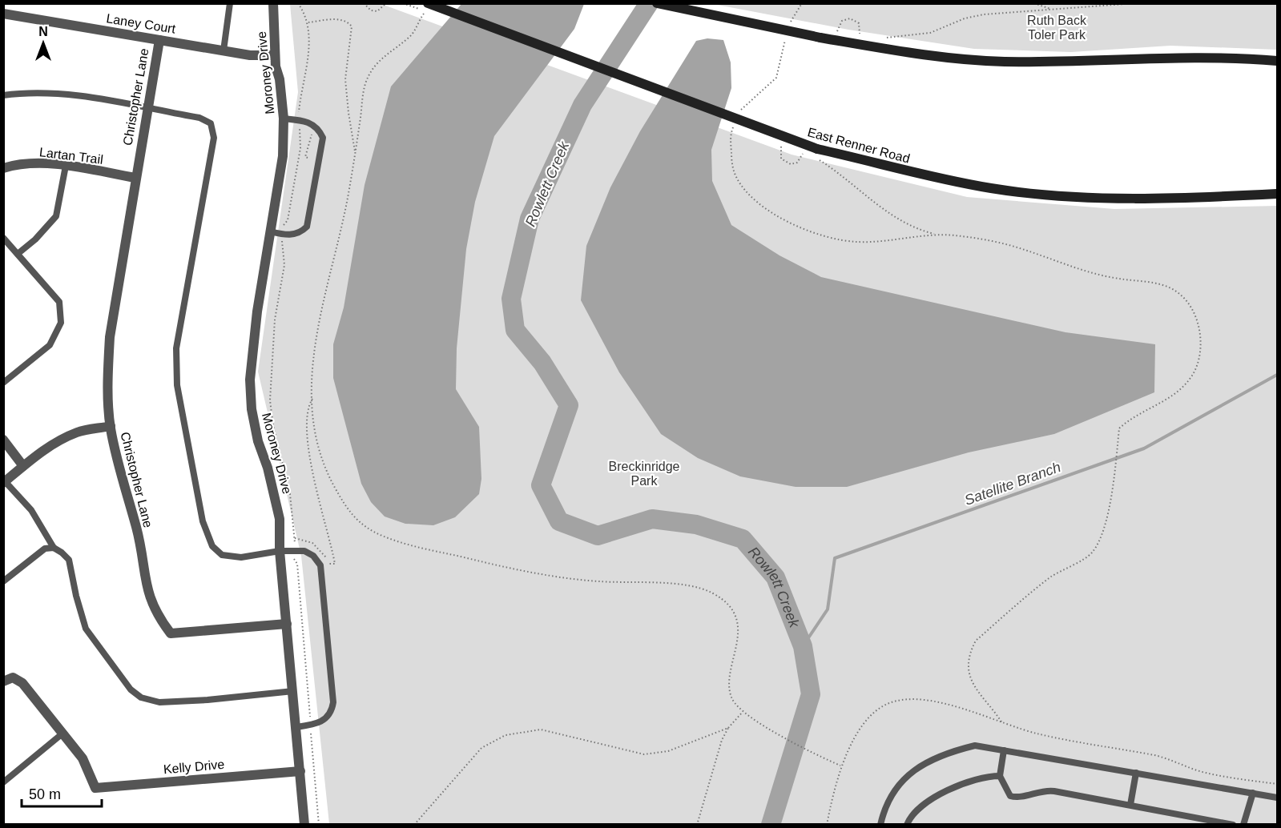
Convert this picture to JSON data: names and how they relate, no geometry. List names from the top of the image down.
{
  "streets": {
    "main road": ["East Renner Road"],
    "street": [
      "Laney Court",
      "Moroney Drive",
      "Christopher Lane",
      "Lartan Trail",
      "Kelly Drive"
    ]
  },
  "crossings": [
    ["Laney Court", "Moroney Drive"],
    ["Laney Court", "Christopher Lane"],
    ["Moroney Drive", "Christopher Lane"],
    ["Moroney Drive", "Kelly Drive"],
    ["Christopher Lane", "Lartan Trail"]
  ],
  "water": ["Rowlett Creek", "Satellite Branch"],
  "parks": ["Ruth Back Toler Park", "Breckinridge Park"],
  "scale_bar": "50 m",
  "north": "top"
}
